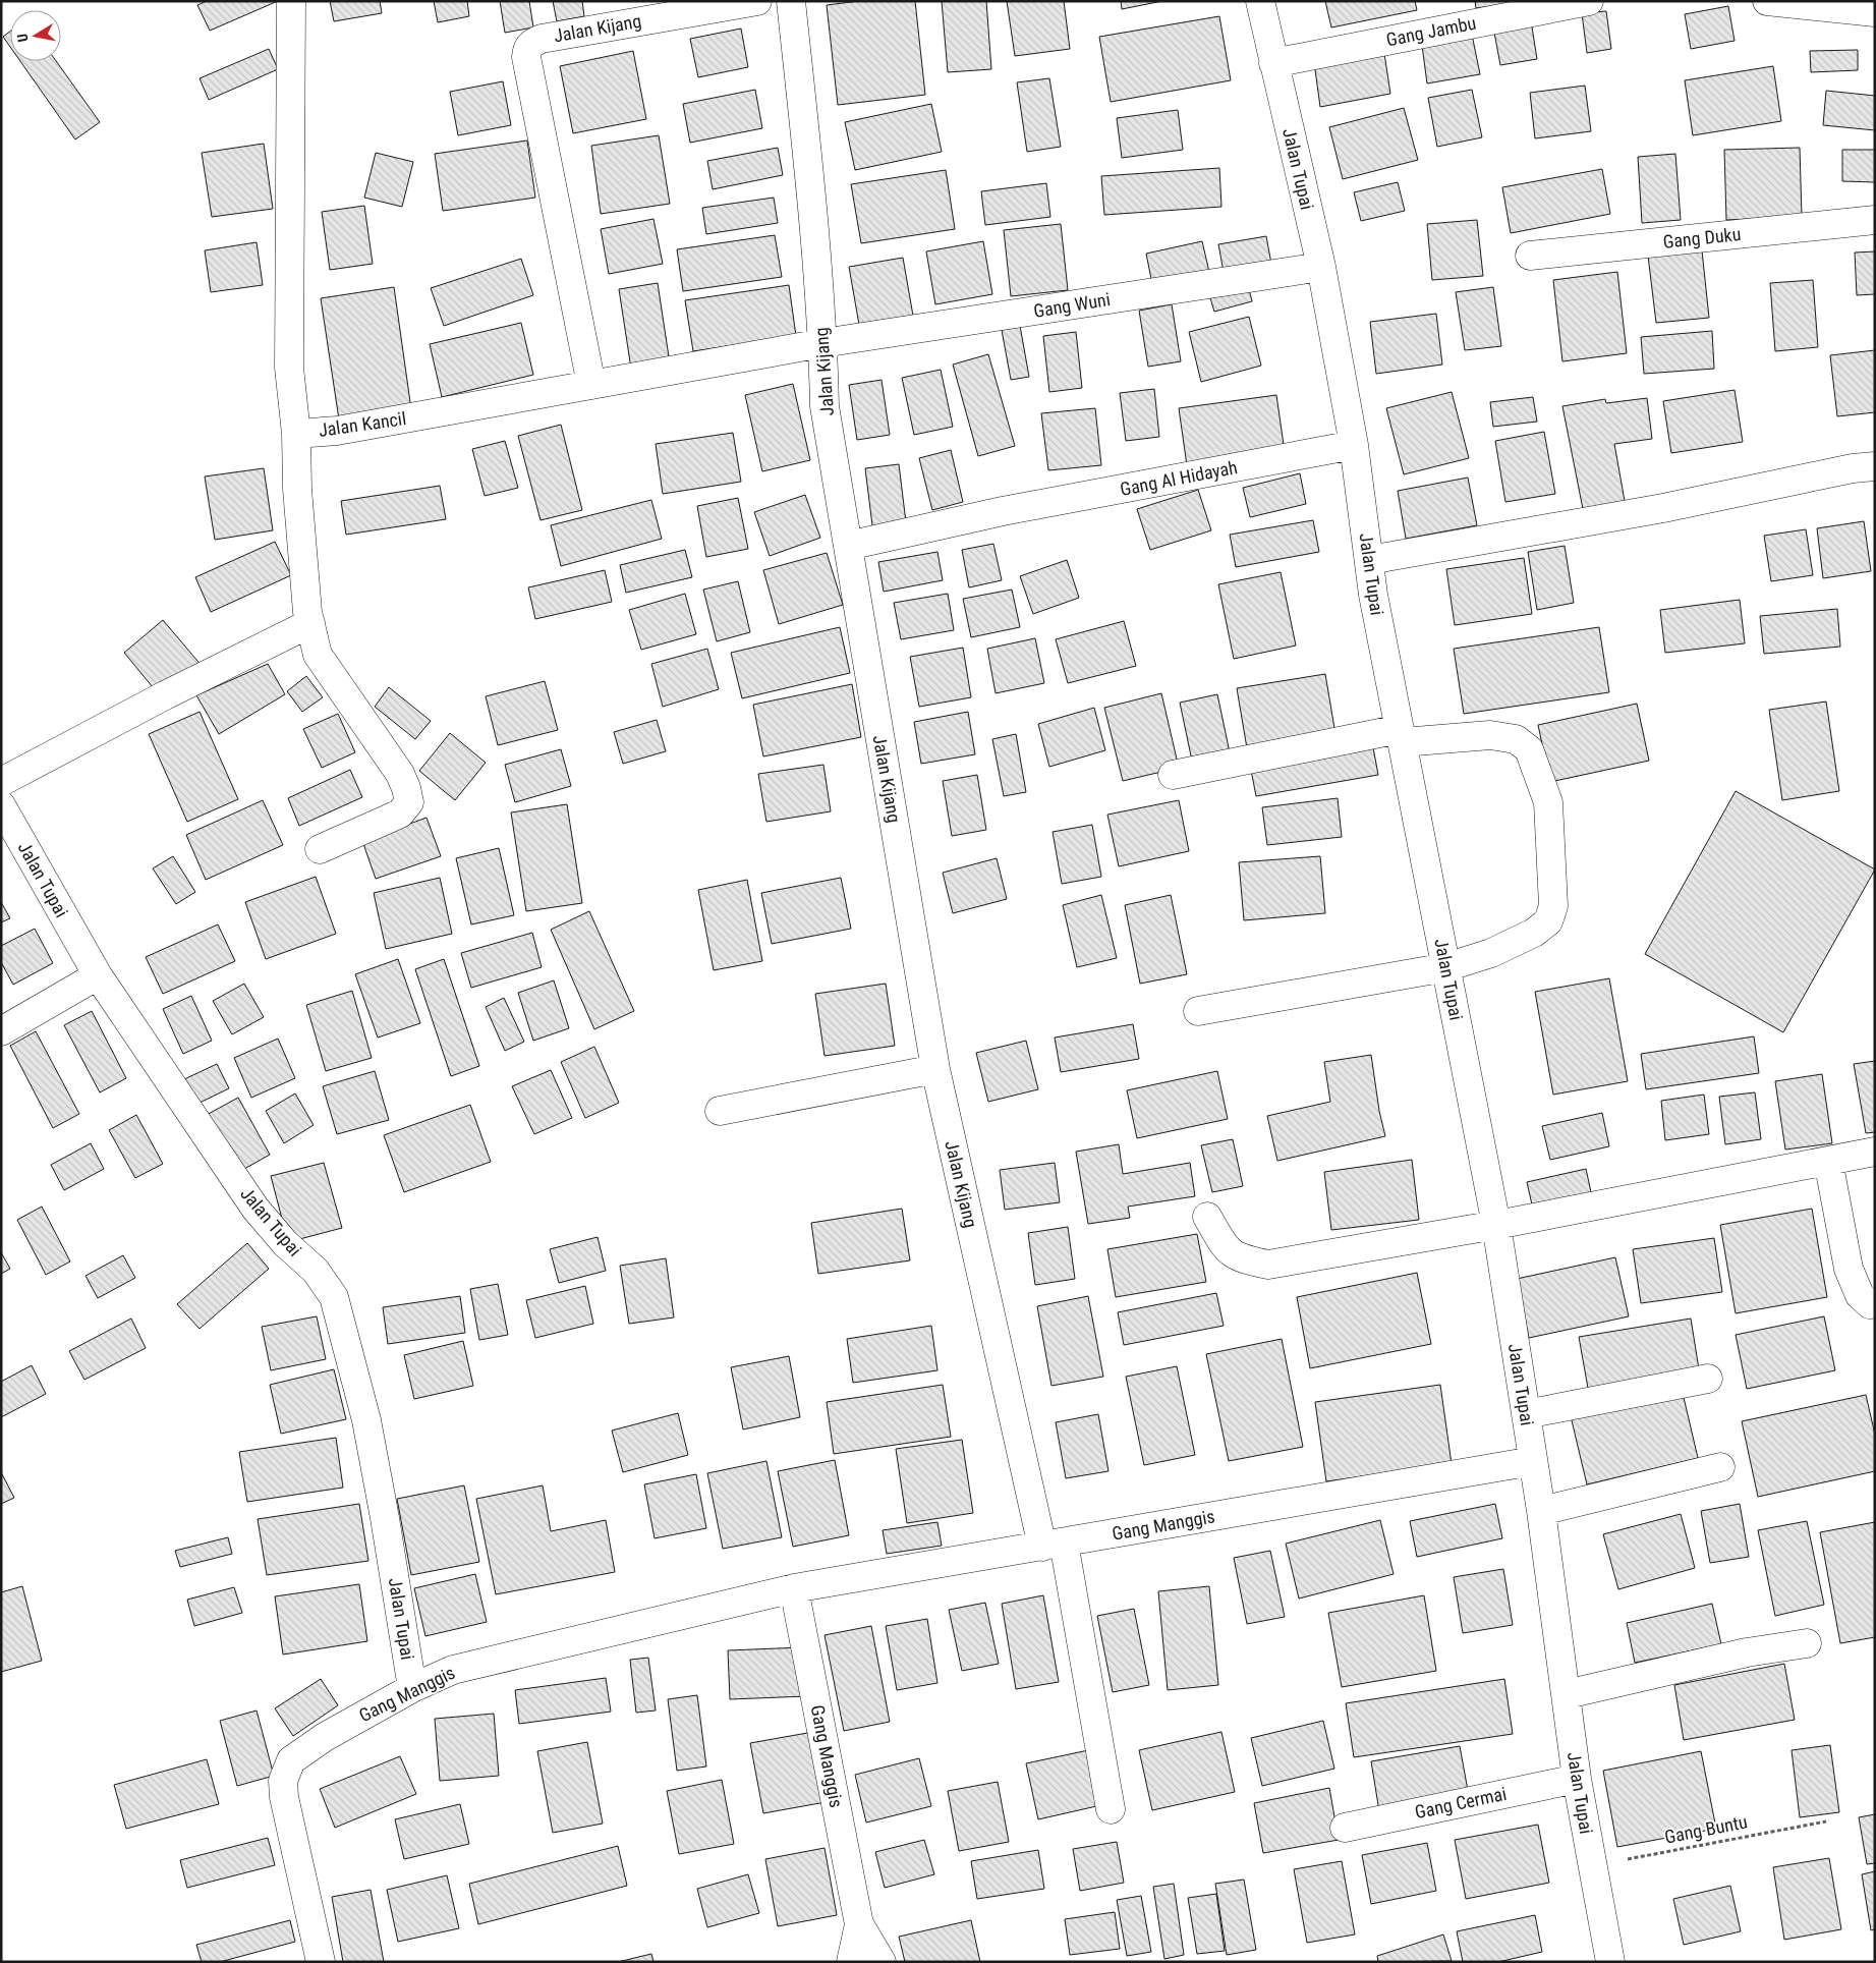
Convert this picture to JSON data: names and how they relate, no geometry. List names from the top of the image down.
{
  "streets": {
    "street": [
      "Jalan Kijang",
      "Gang Jambu",
      "Jalan Tupai",
      "Gang Duku",
      "Gang Wuni",
      "Jalan Kancil",
      "Gang Al Hidayah",
      "Gang Manggis",
      "Gang Cermai"
    ],
    "path": ["Gang Buntu"]
  },
  "crossings": [
    ["Jalan Kijang", "Gang Wuni"],
    ["Jalan Kijang", "Jalan Kancil"],
    ["Jalan Kijang", "Gang Al Hidayah"],
    ["Jalan Kijang", "Gang Manggis"],
    ["Gang Jambu", "Jalan Tupai"],
    ["Jalan Tupai", "Gang Wuni"],
    ["Jalan Tupai", "Gang Al Hidayah"],
    ["Jalan Tupai", "Gang Manggis"],
    ["Jalan Tupai", "Gang Cermai"],
    ["Jalan Tupai", "Gang Buntu"],
    ["Gang Wuni", "Jalan Kancil"]
  ],
  "north": "left"
}
